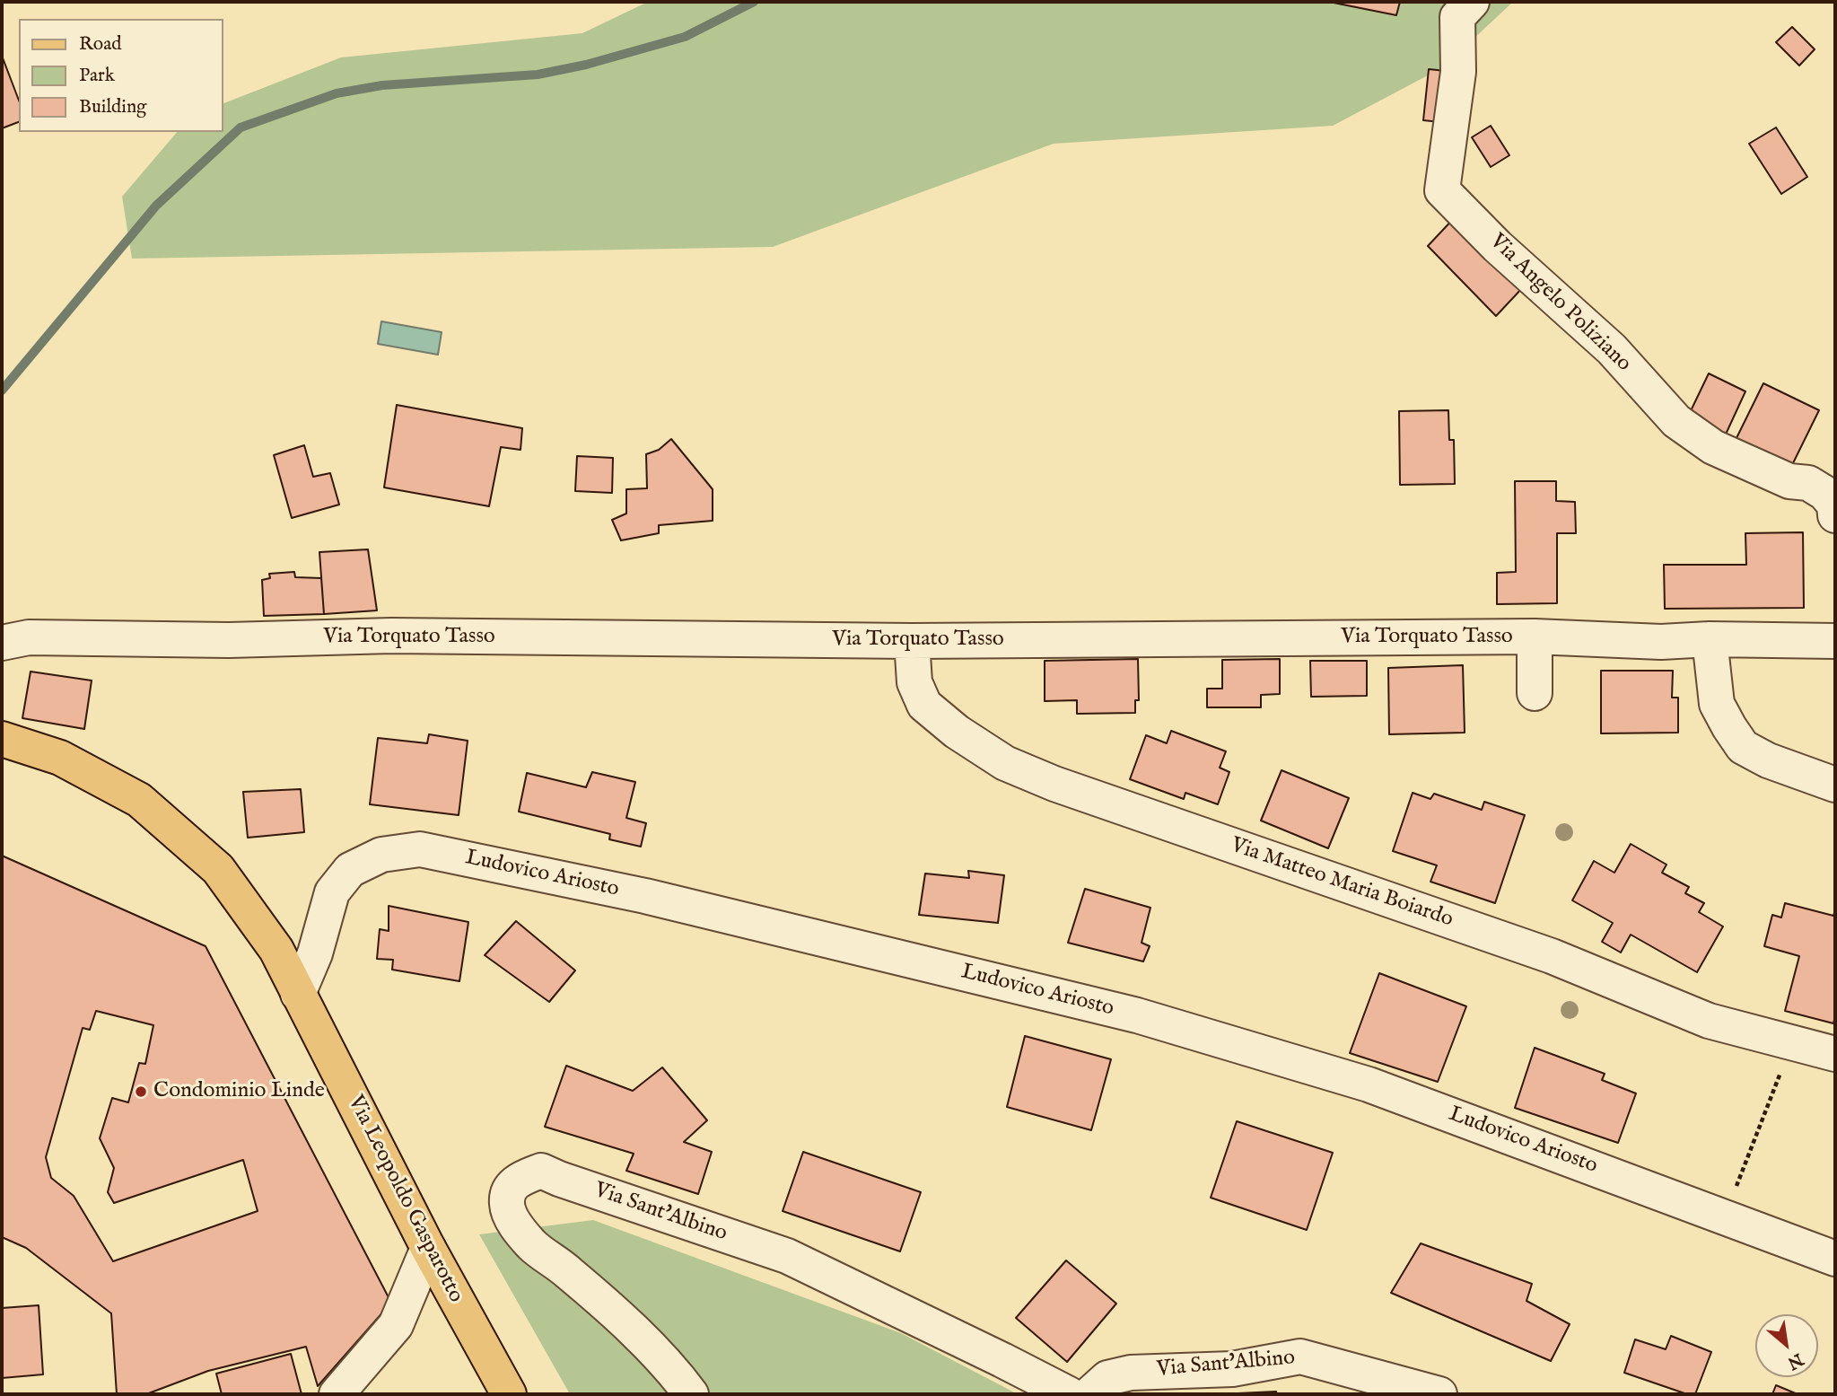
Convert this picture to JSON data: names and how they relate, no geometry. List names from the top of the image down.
{
  "streets": {
    "main road": ["Via Leopoldo Gasparotto"],
    "street": [
      "Via Angelo Poliziano",
      "Via Torquato Tasso",
      "Ludovico Ariosto",
      "Via Matteo Maria Boiardo",
      "Via Sant'Albino"
    ]
  },
  "crossings": [
    ["Via Torquato Tasso", "Via Matteo Maria Boiardo"],
    ["Ludovico Ariosto", "Via Leopoldo Gasparotto"]
  ],
  "places": ["Condominio Linde"],
  "legend": ["Road", "Park", "Building"],
  "north": "bottom right"
}
